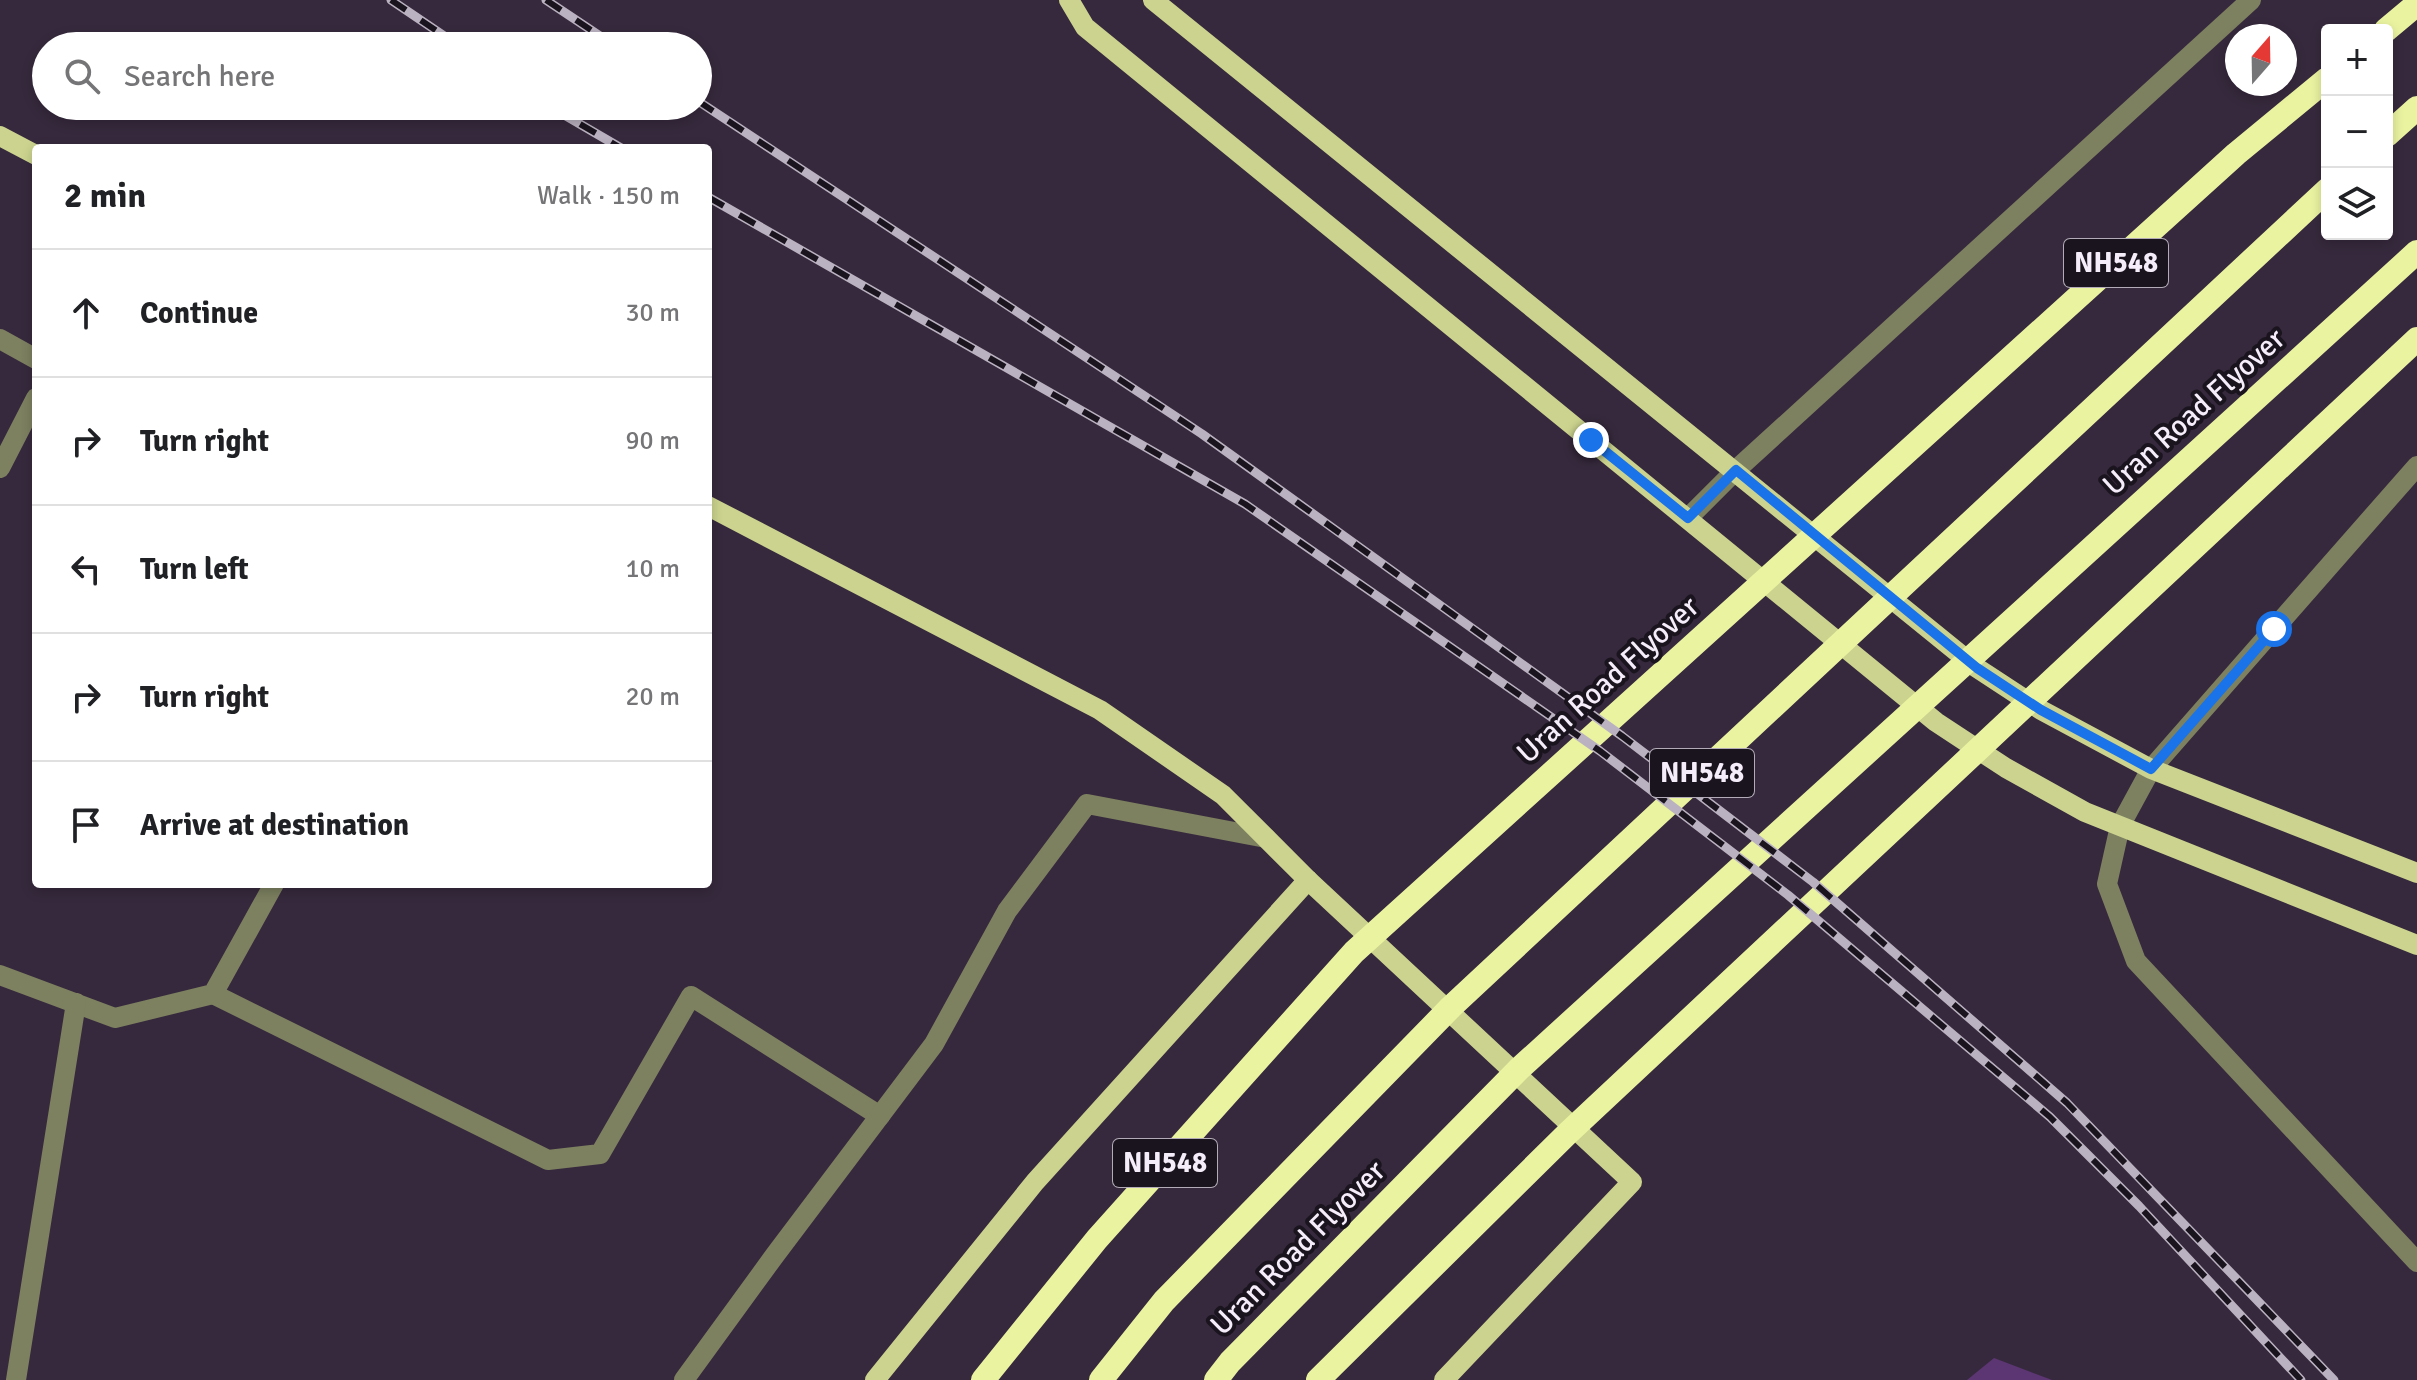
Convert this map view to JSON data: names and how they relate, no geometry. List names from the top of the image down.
{
  "streets": {
    "highway": ["NH548", "Uran Road Flyover"]
  },
  "north": "top",
  "page": {
    "map_buttons": ["+", "−"],
    "search": "Search here",
    "heading": ["2 min", "Walk · 150 m"],
    "list": [
      ["Continue", "30 m"],
      ["Turn right", "90 m"],
      ["Turn left", "10 m"],
      ["Turn right", "20 m"],
      "Arrive at destination"
    ]
  }
}
